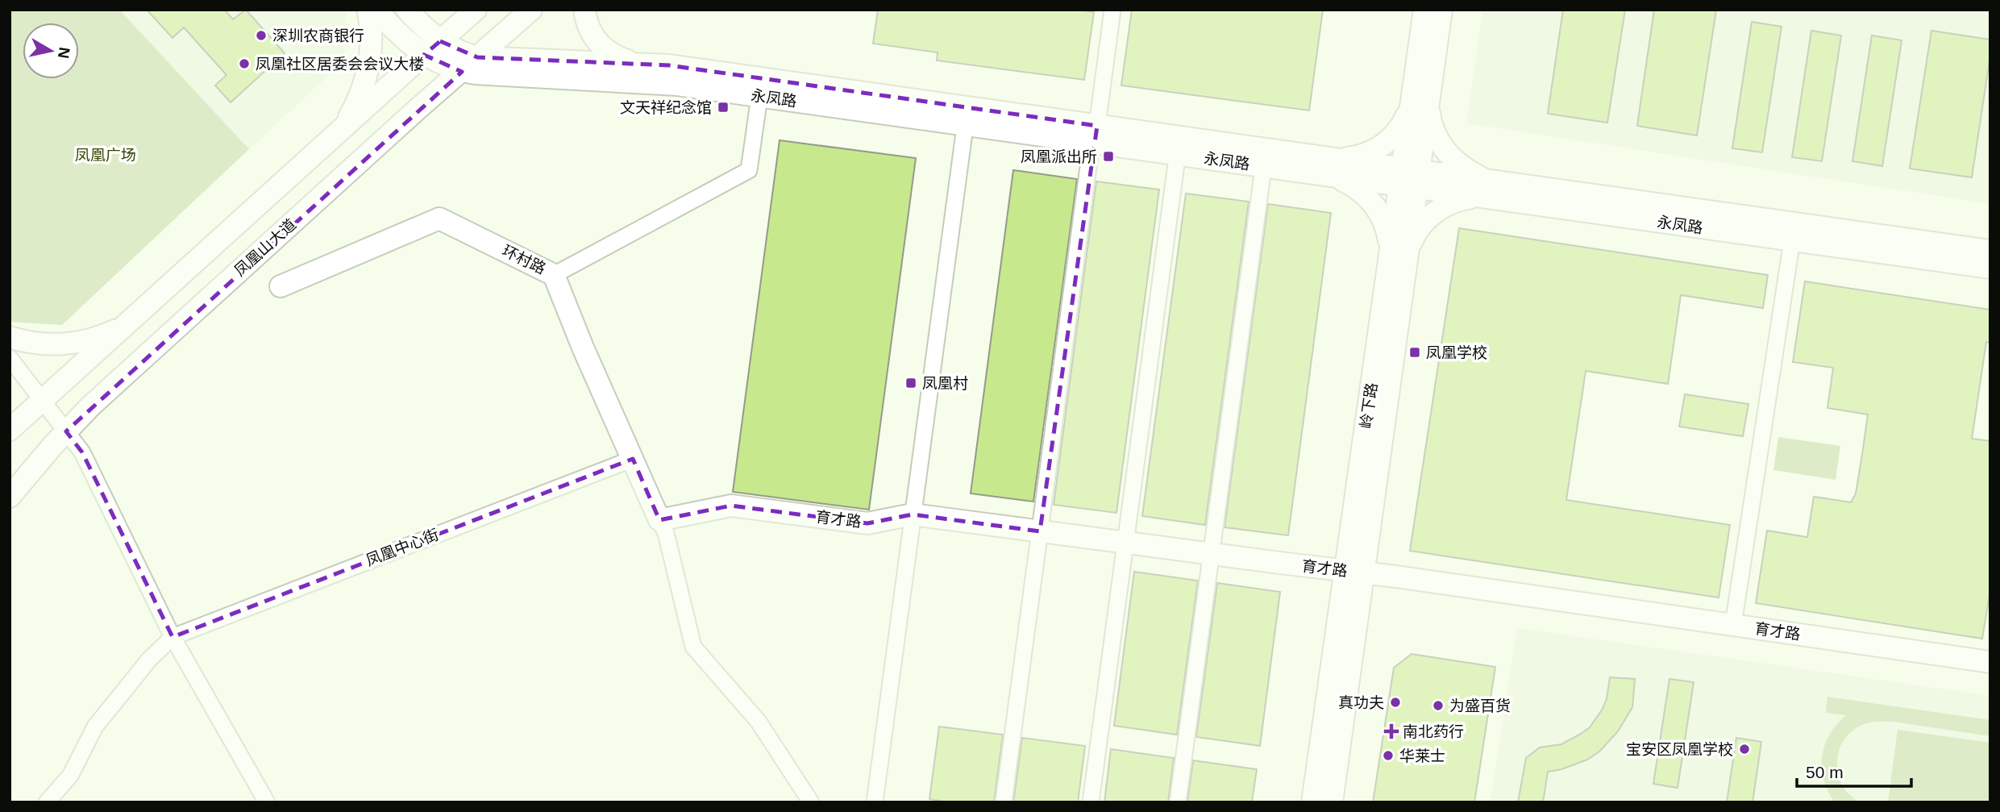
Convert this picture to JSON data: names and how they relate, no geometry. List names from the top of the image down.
{
  "streets": {
    "street": [
      "永凤路",
      "凤凰山大道",
      "环村路",
      "岭下路",
      "育才路",
      "凤凰中心街"
    ]
  },
  "crossings": [
    ["永凤路", "凤凰山大道"],
    ["永凤路", "岭下路"],
    ["环村路", "育才路"],
    ["环村路", "凤凰中心街"],
    ["岭下路", "育才路"]
  ],
  "parks": ["凤凰广场"],
  "places": {
    "other": [
      "深圳农商银行",
      "凤凰社区居委会会议大楼",
      "真功夫",
      "为盛百货",
      "宝安区凤凰学校",
      "华莱士"
    ],
    "transit": [
      "文天祥纪念馆",
      "凤凰派出所",
      "凤凰学校",
      "凤凰村"
    ],
    "health": ["南北药行"]
  },
  "scale_bar": "50 m",
  "north": "right"
}
